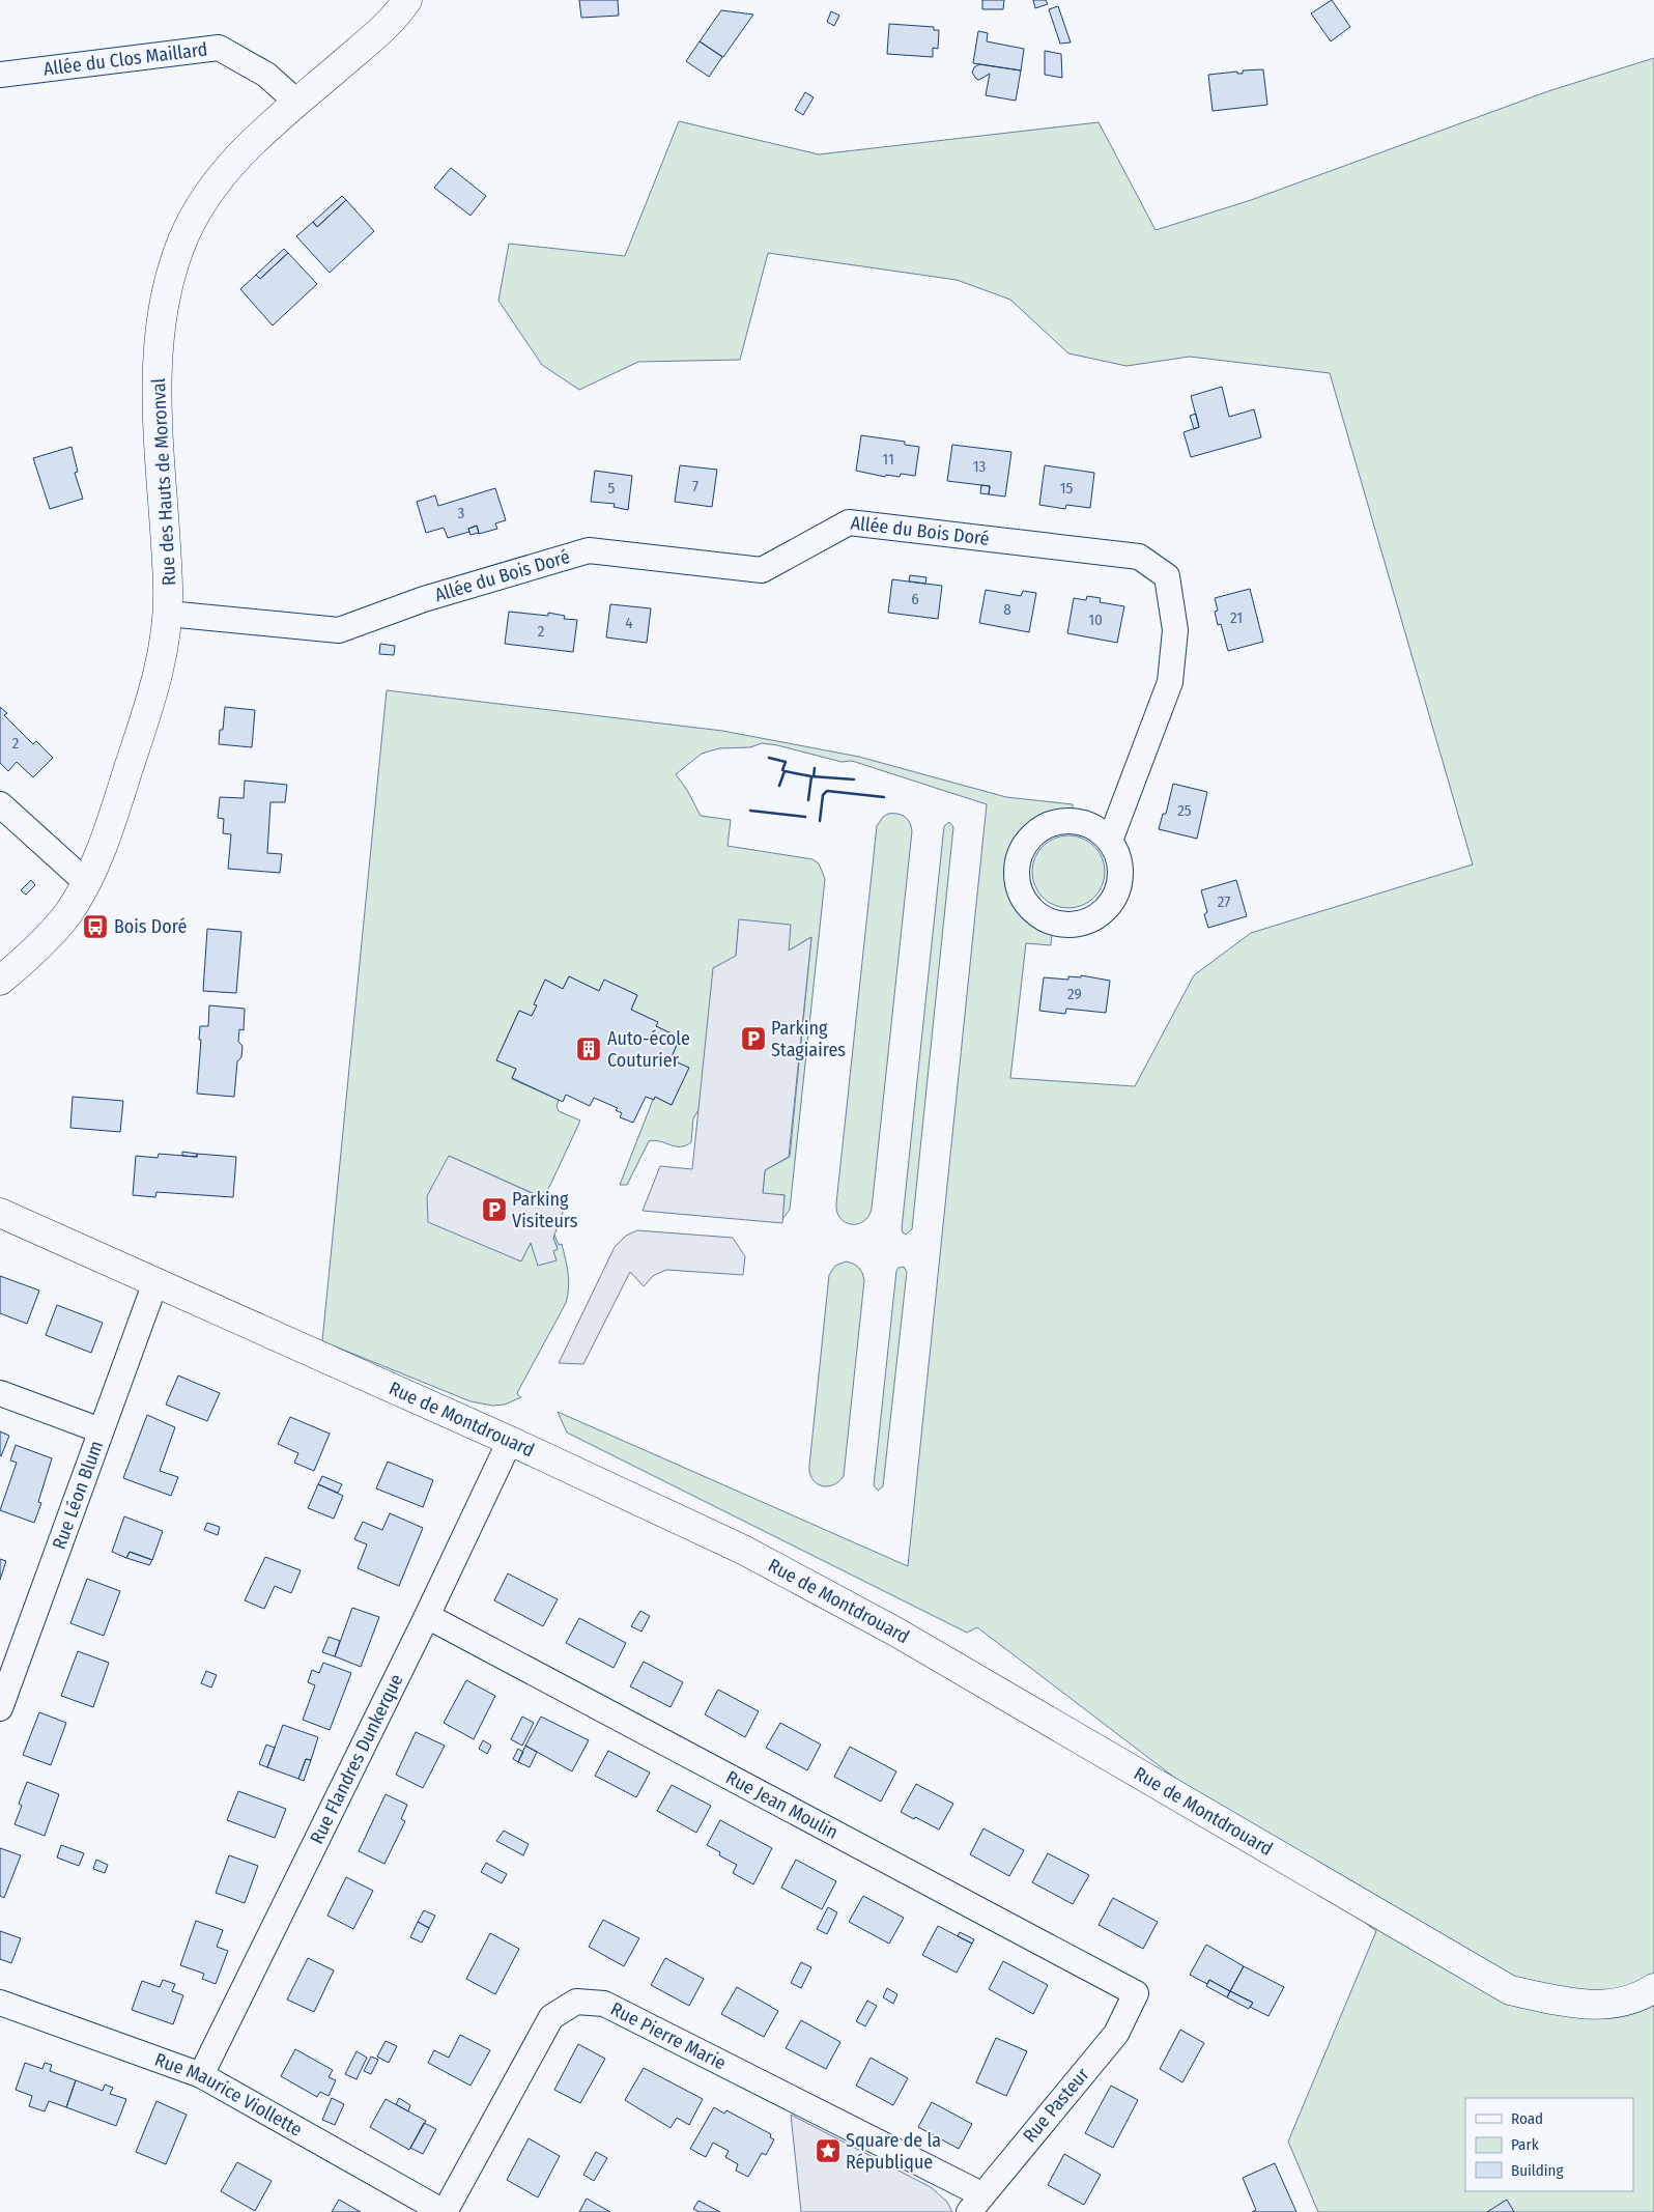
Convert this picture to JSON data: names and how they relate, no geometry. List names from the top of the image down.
{
  "streets": {
    "main road": ["Rue des Hauts de Moronval", "Rue de Montdrouard"],
    "street": [
      "Allée du Clos Maillard",
      "Allée du Bois Doré",
      "Rue Léon Blum",
      "Rue Flandres Dunkerque",
      "Rue Jean Moulin",
      "Rue Pierre Marie",
      "Rue Maurice Viollette",
      "Rue Pasteur"
    ]
  },
  "crossings": [
    ["Allée du Clos Maillard", "Rue des Hauts de Moronval"],
    ["Rue des Hauts de Moronval", "Allée du Bois Doré"],
    ["Rue de Montdrouard", "Rue Léon Blum"],
    ["Rue de Montdrouard", "Rue Flandres Dunkerque"],
    ["Rue Flandres Dunkerque", "Rue Jean Moulin"],
    ["Rue Flandres Dunkerque", "Rue Maurice Viollette"],
    ["Rue Jean Moulin", "Rue Pasteur"],
    ["Rue Pierre Marie", "Rue Maurice Viollette"],
    ["Rue Pierre Marie", "Rue Pasteur"]
  ],
  "places": {
    "bus stop": ["Bois Doré"],
    "parking": ["Parking Stagiaires", "Parking Visiteurs"],
    "building": ["Auto-école Couturier"],
    "place": ["Square de la République"]
  },
  "house_numbers": [
    "11",
    "13",
    "7",
    "5",
    "15",
    "3",
    "6",
    "8",
    "21",
    "10",
    "4",
    "2",
    "2",
    "25",
    "27",
    "29"
  ],
  "legend": ["Road", "Park", "Building"]
}
